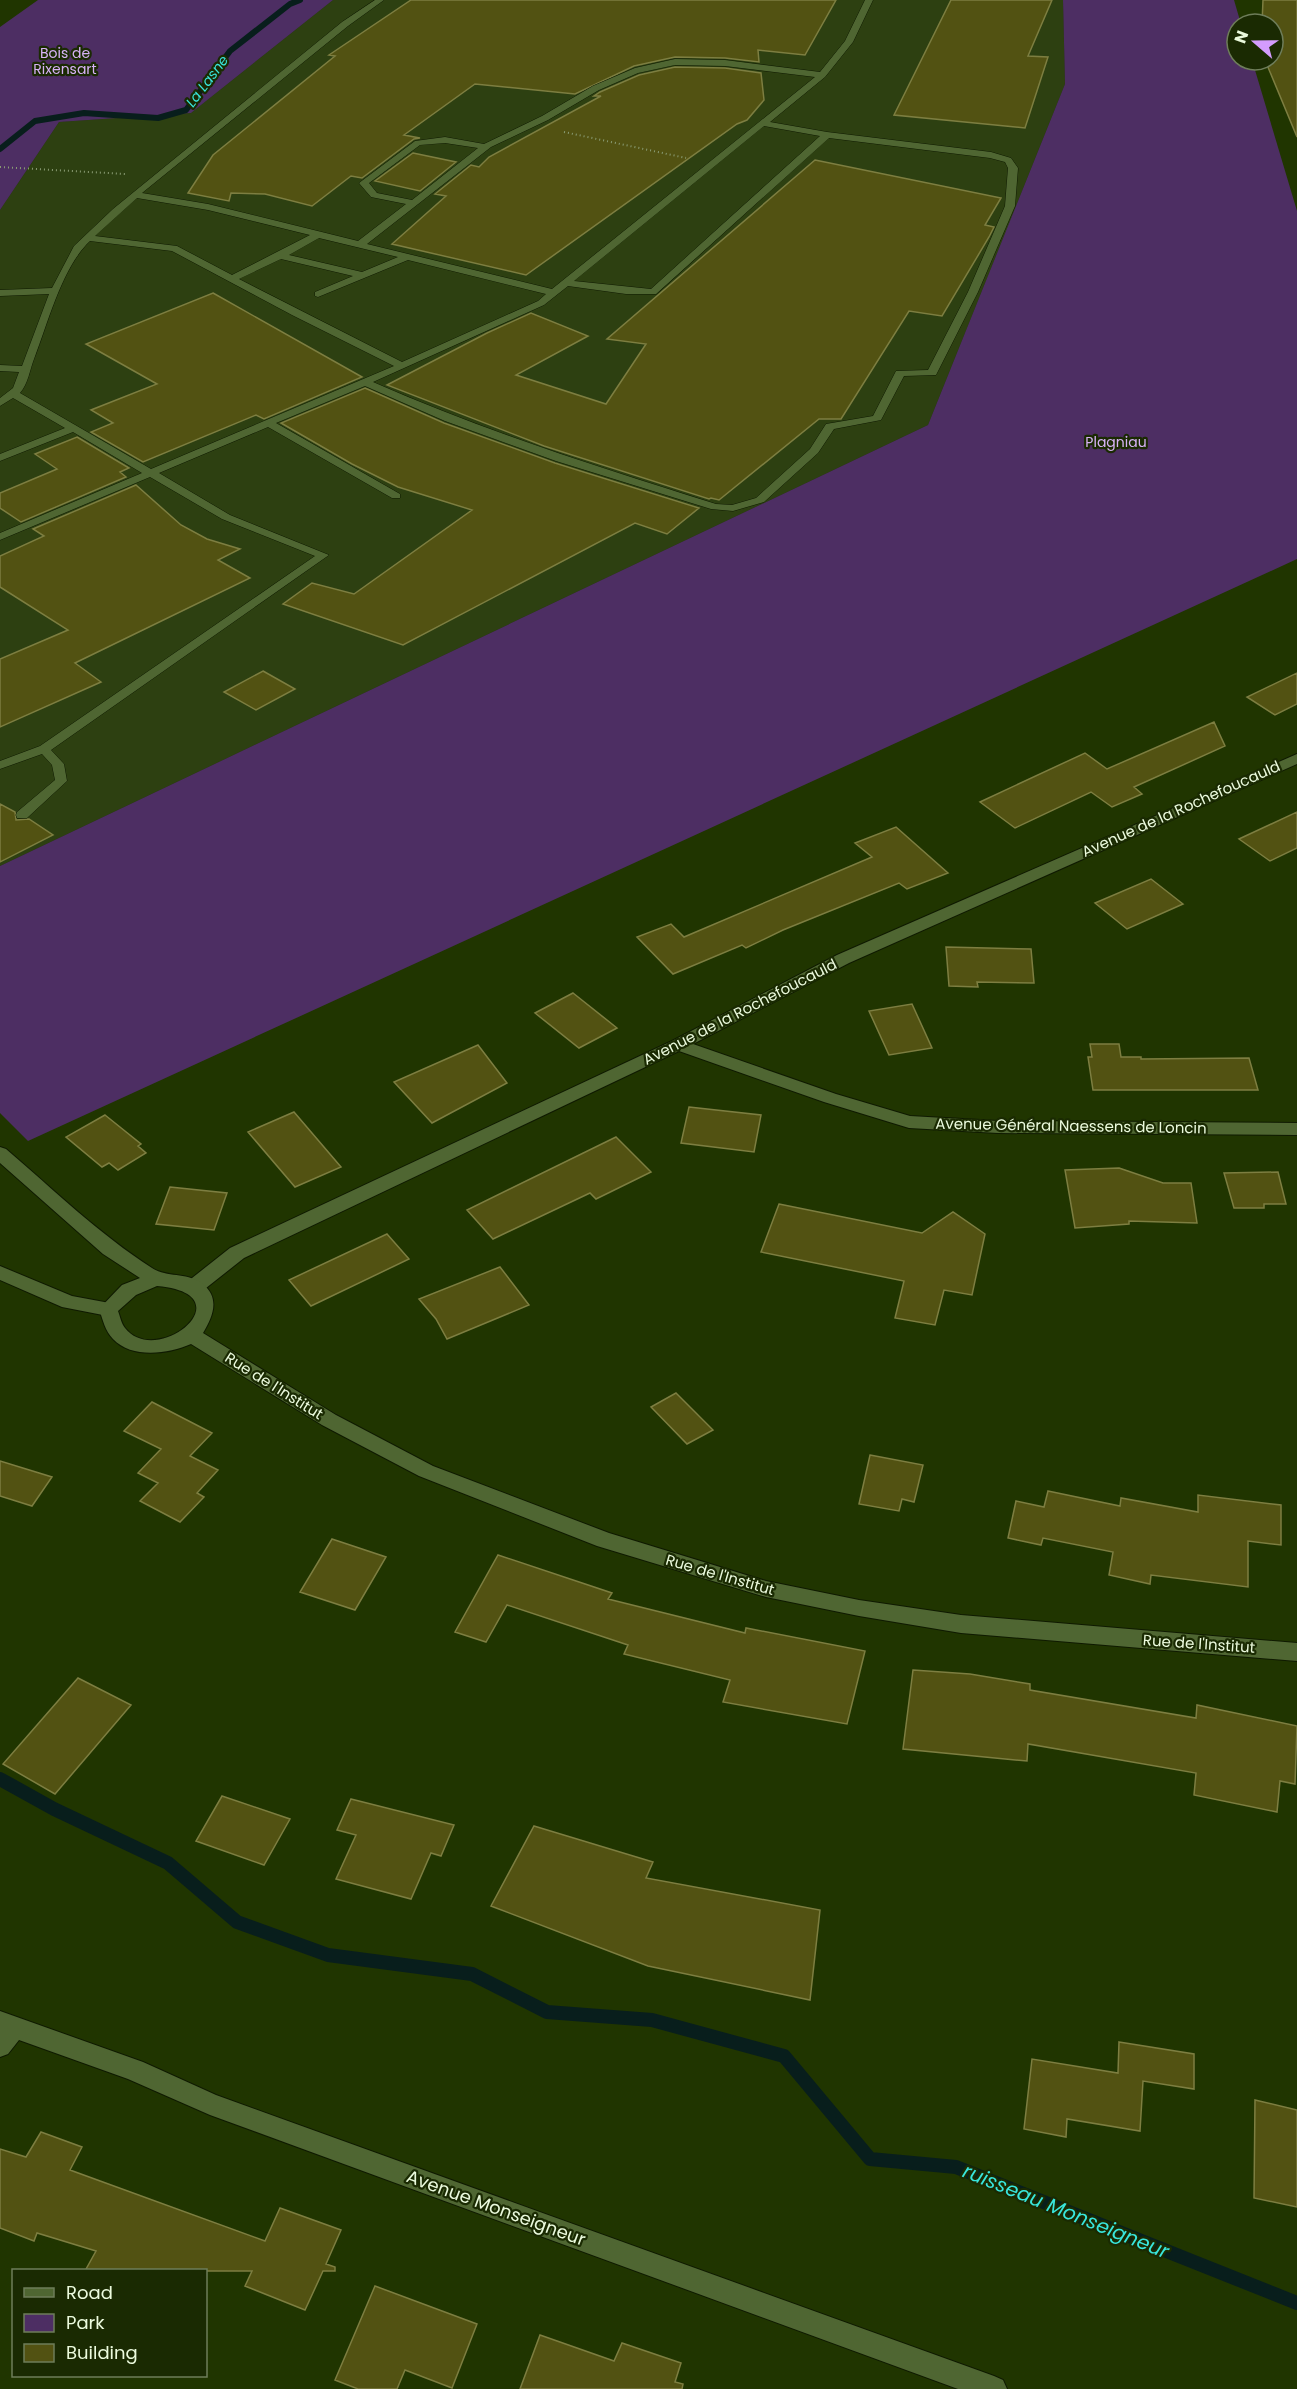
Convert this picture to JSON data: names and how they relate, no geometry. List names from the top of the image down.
{
  "streets": {
    "street": [
      "Avenue de la Rochefoucauld",
      "Avenue Général Naessens de Loncin",
      "Rue de l'Institut",
      "Avenue Monseigneur"
    ]
  },
  "crossings": [
    ["Avenue de la Rochefoucauld", "Avenue Général Naessens de Loncin"],
    ["Avenue de la Rochefoucauld", "Rue de l'Institut"]
  ],
  "water": ["La Lasne", "ruisseau Monseigneur"],
  "parks": ["Bois de Rixensart", "Plagniau"],
  "legend": ["Road", "Park", "Building"],
  "north": "left"
}
